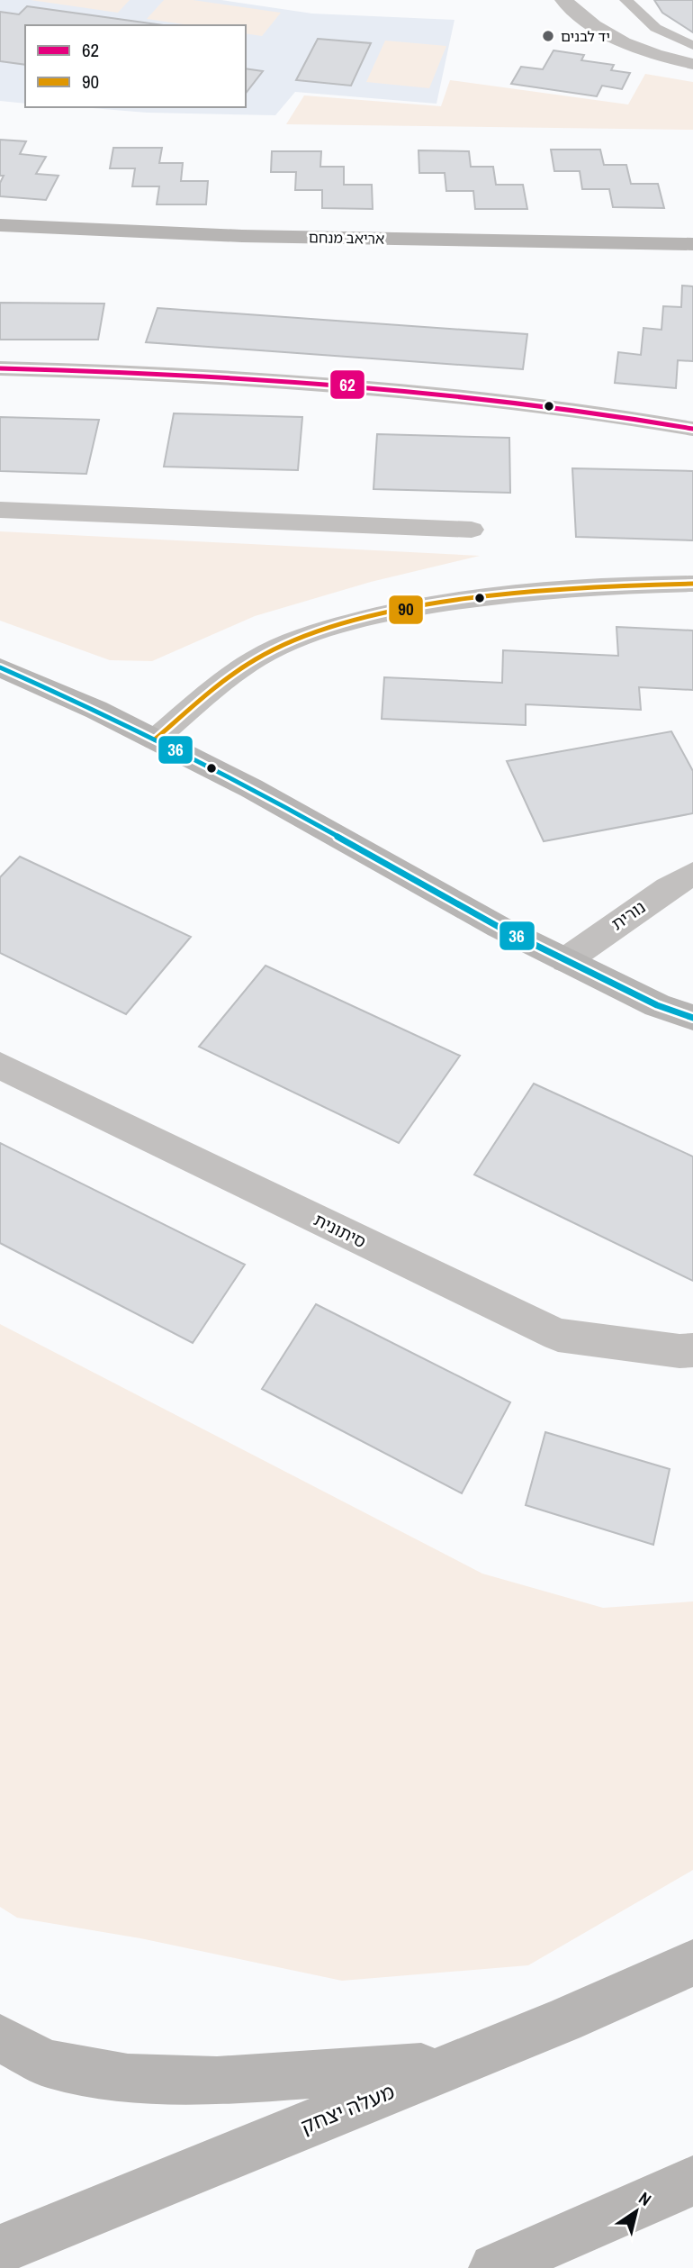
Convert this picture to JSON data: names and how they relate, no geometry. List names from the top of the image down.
{
  "streets": {
    "street": [
      "אריאב מנחם",
      "נורית",
      "סיתונית",
      "מעלה יצחק"
    ]
  },
  "places": ["יד לבנים"],
  "lines": ["transit line 62", "transit line 90", "transit line 36"],
  "legend": ["62", "90"],
  "north": "top right"
}
